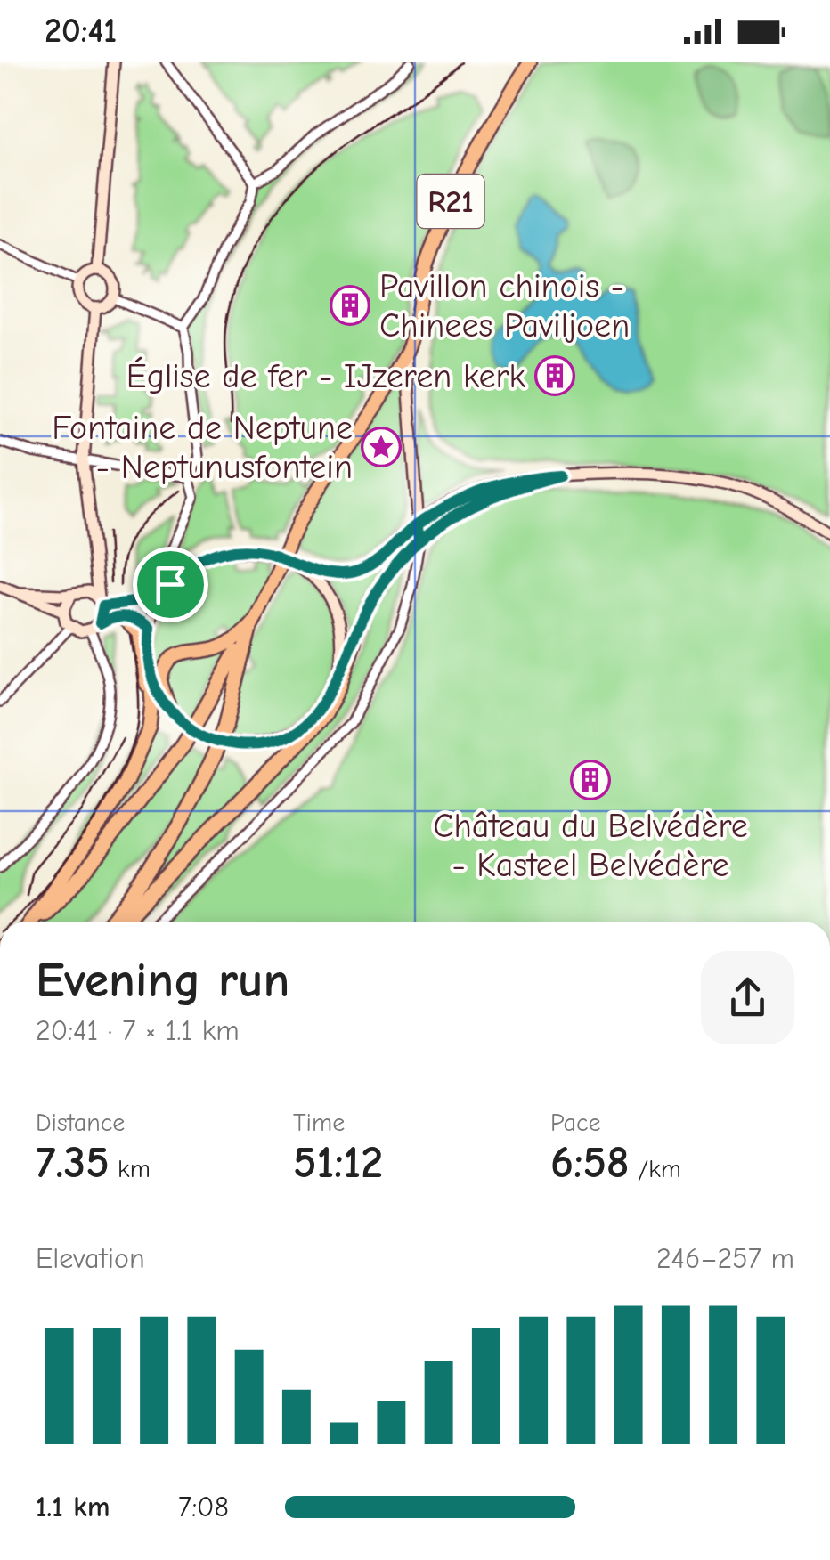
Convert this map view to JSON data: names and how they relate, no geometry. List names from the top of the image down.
{
  "streets": {
    "main road": ["R21"]
  },
  "places": {
    "building": ["Pavillon chinois - Chinees Paviljoen", "Église de fer - IJzeren kerk", "Château du Belvédère - Kasteel Belvédère"],
    "place": ["Fontaine de Neptune - Neptunusfontein"]
  },
  "page": {
    "status": "20:41",
    "heading": ["Evening run", "20:41 · 7 × 1.1 km"],
    "stats": [
      ["Distance", "7.35 km"],
      ["Time", "51:12"],
      ["Pace", "6:58 /km"]
    ],
    "chart": ["Elevation", "246–257 m"],
    "list": [
      {
        "name": "1.1 km",
        "note": "7:08"
      }
    ]
  }
}
